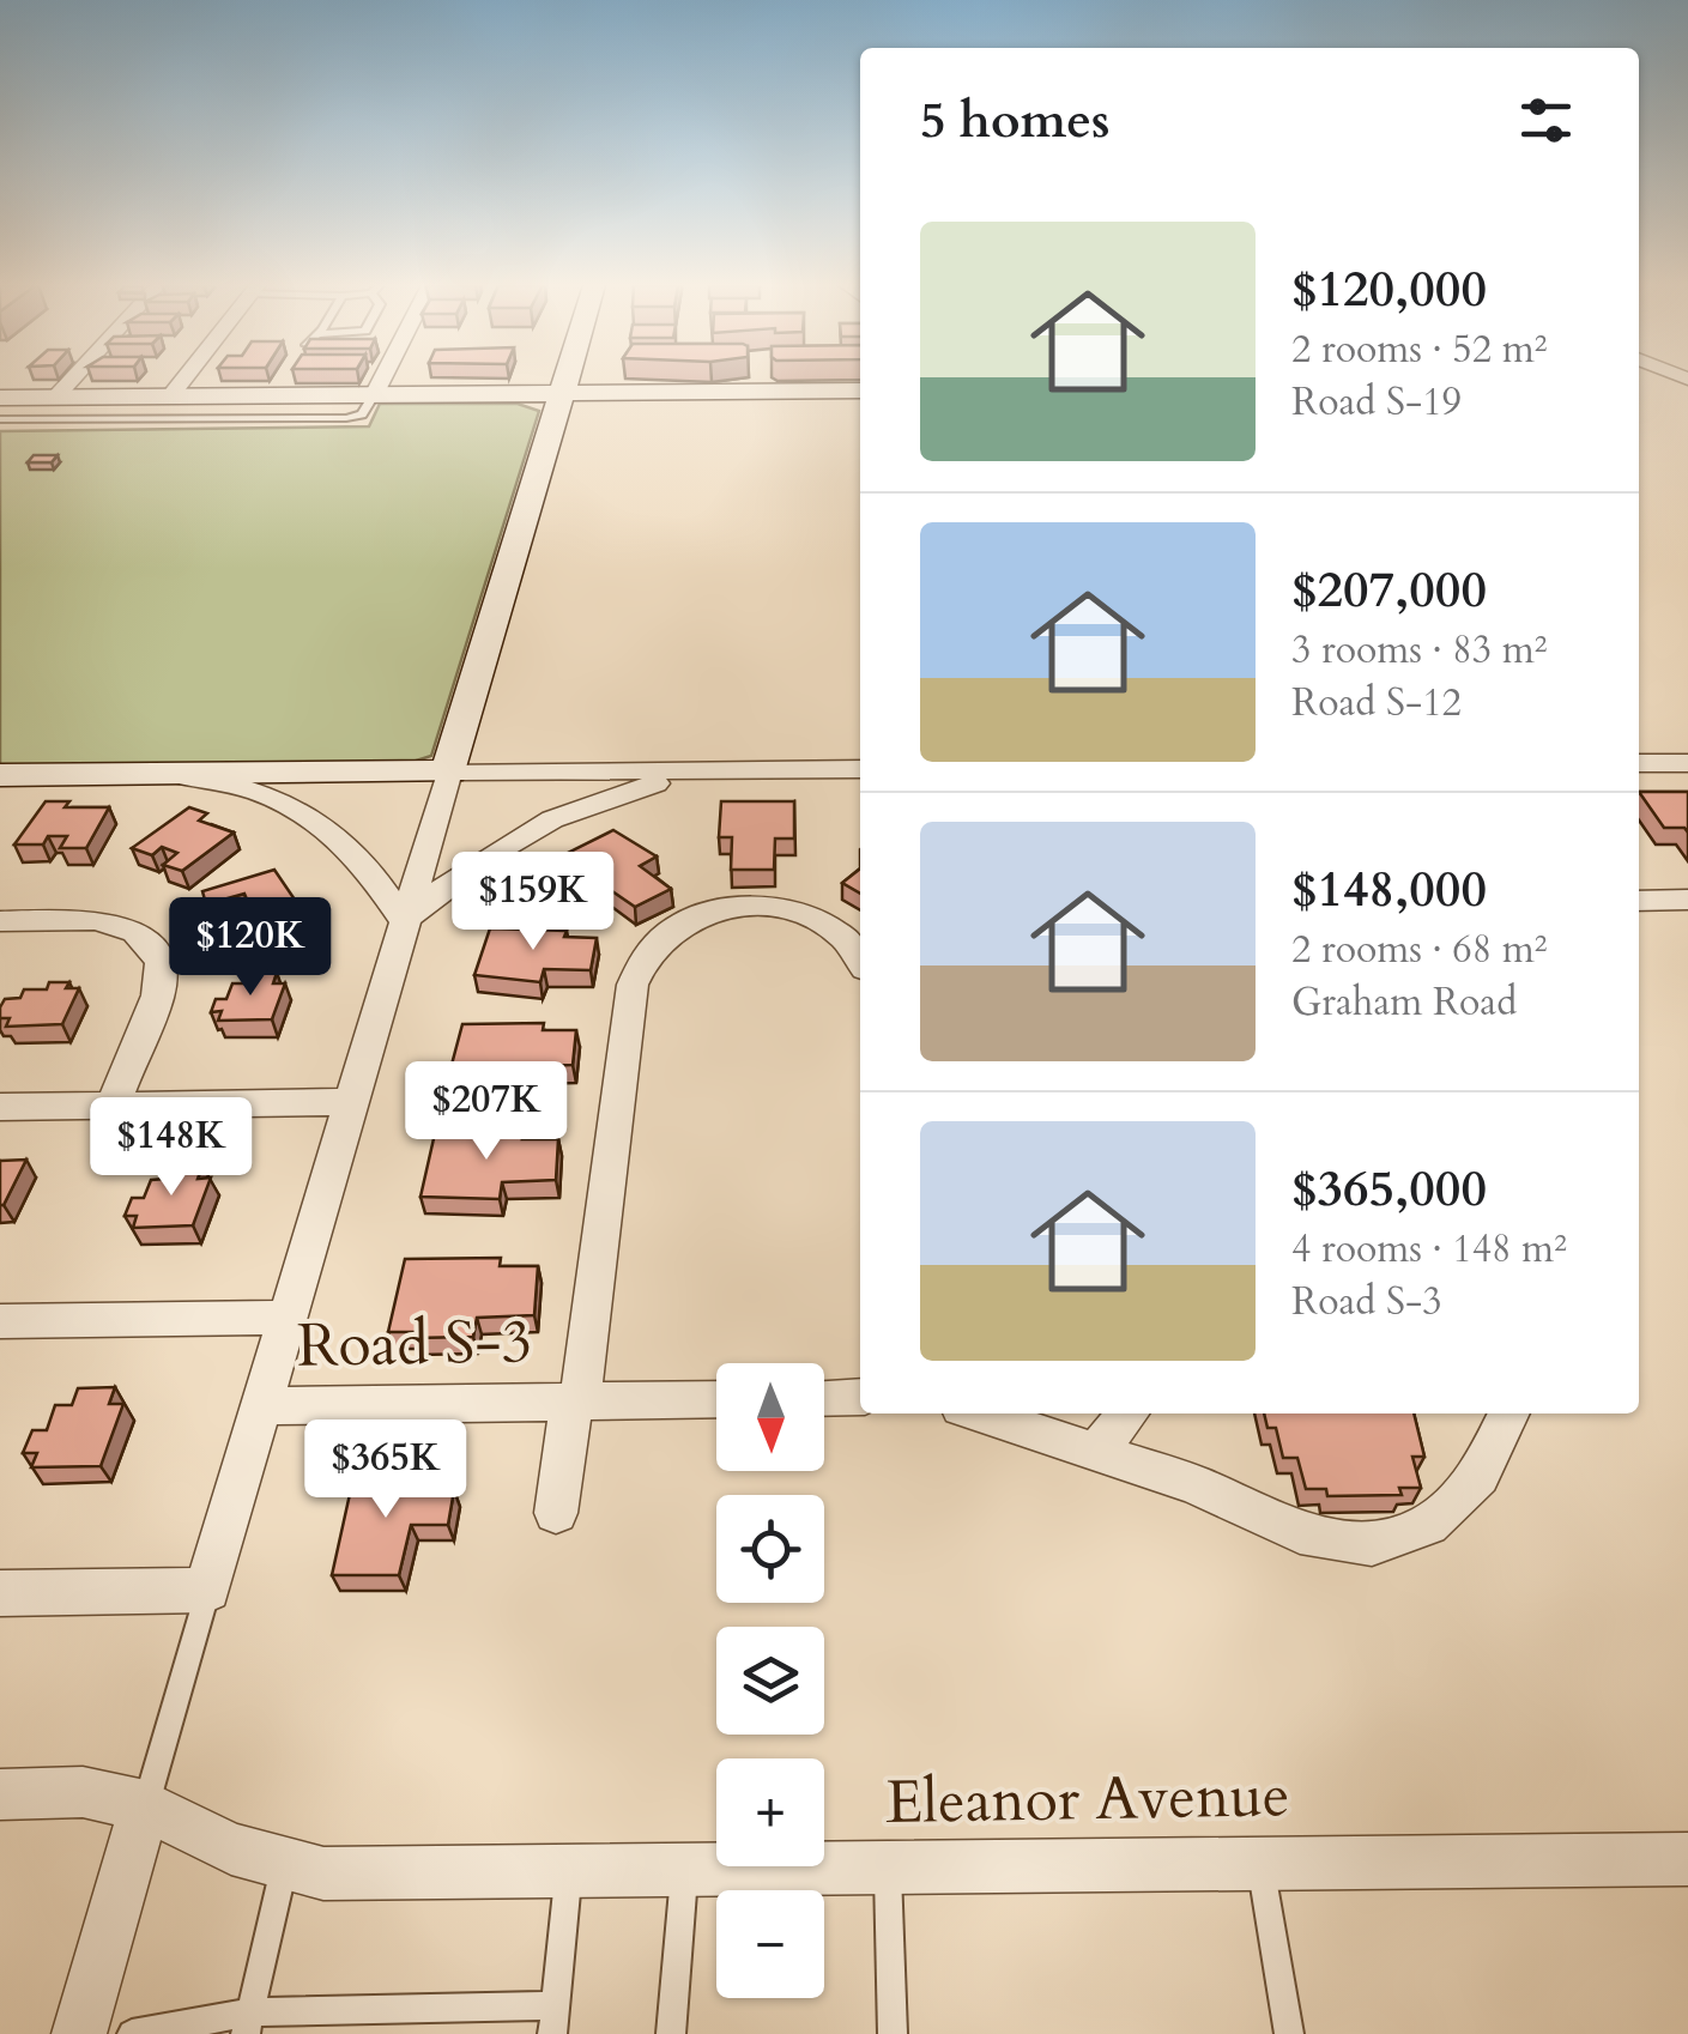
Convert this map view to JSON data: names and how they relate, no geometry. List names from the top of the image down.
{
  "streets": {
    "street": ["Road S-3", "Eleanor Avenue"]
  },
  "north": "bottom",
  "page": {
    "heading": "5 homes",
    "list": [
      {
        "name": "$120,000",
        "note": "2 rooms · 52 m² · Road S-19"
      },
      {
        "name": "$207,000",
        "note": "3 rooms · 83 m² · Road S-12"
      },
      {
        "name": "$148,000",
        "note": "2 rooms · 68 m² · Graham Road"
      },
      {
        "name": "$365,000",
        "note": "4 rooms · 148 m² · Road S-3"
      }
    ],
    "price": [
      "$159K",
      "$120K",
      "$207K",
      "$148K",
      "$365K"
    ],
    "map_buttons": ["+", "−"]
  }
}
